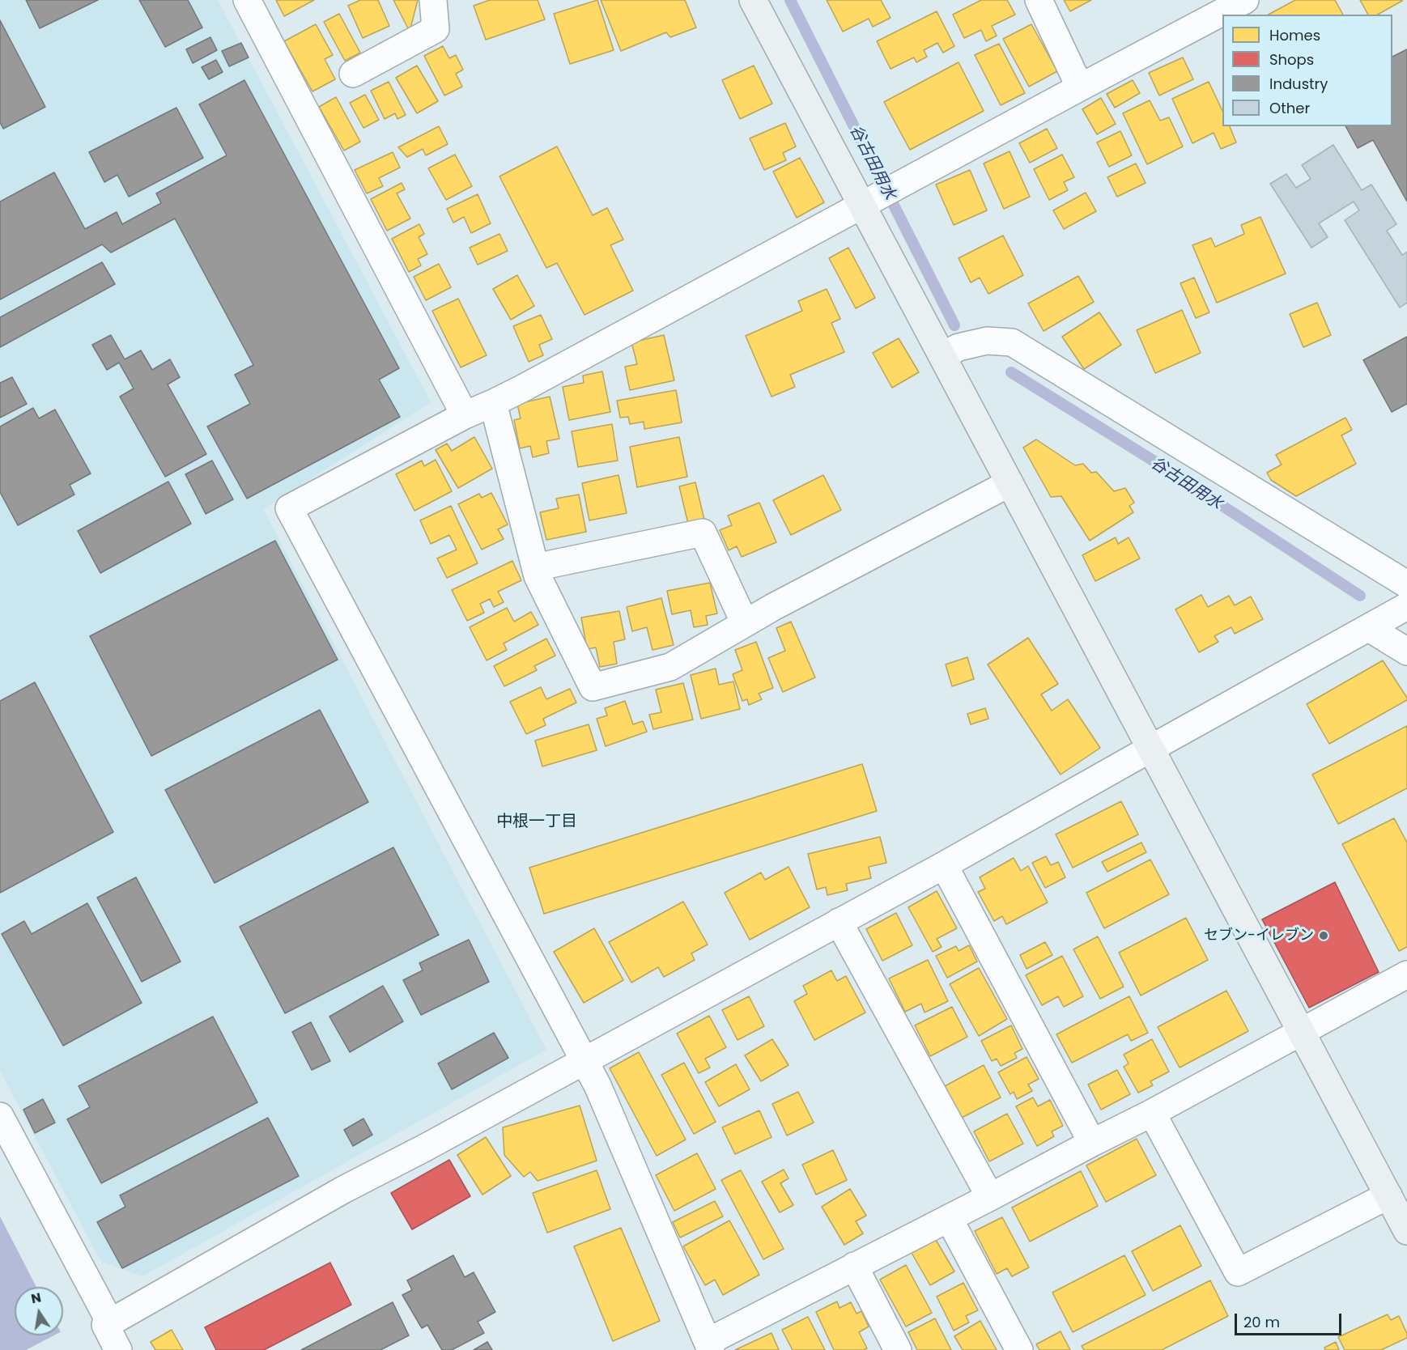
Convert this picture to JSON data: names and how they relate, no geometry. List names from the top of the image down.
{
  "districts": ["中根一丁目"],
  "water": ["谷古田用水"],
  "places": ["セブン-イレブン"],
  "legend": [
    "Homes",
    "Shops",
    "Industry",
    "Other"
  ],
  "scale_bar": "20 m",
  "north": "top"
}
